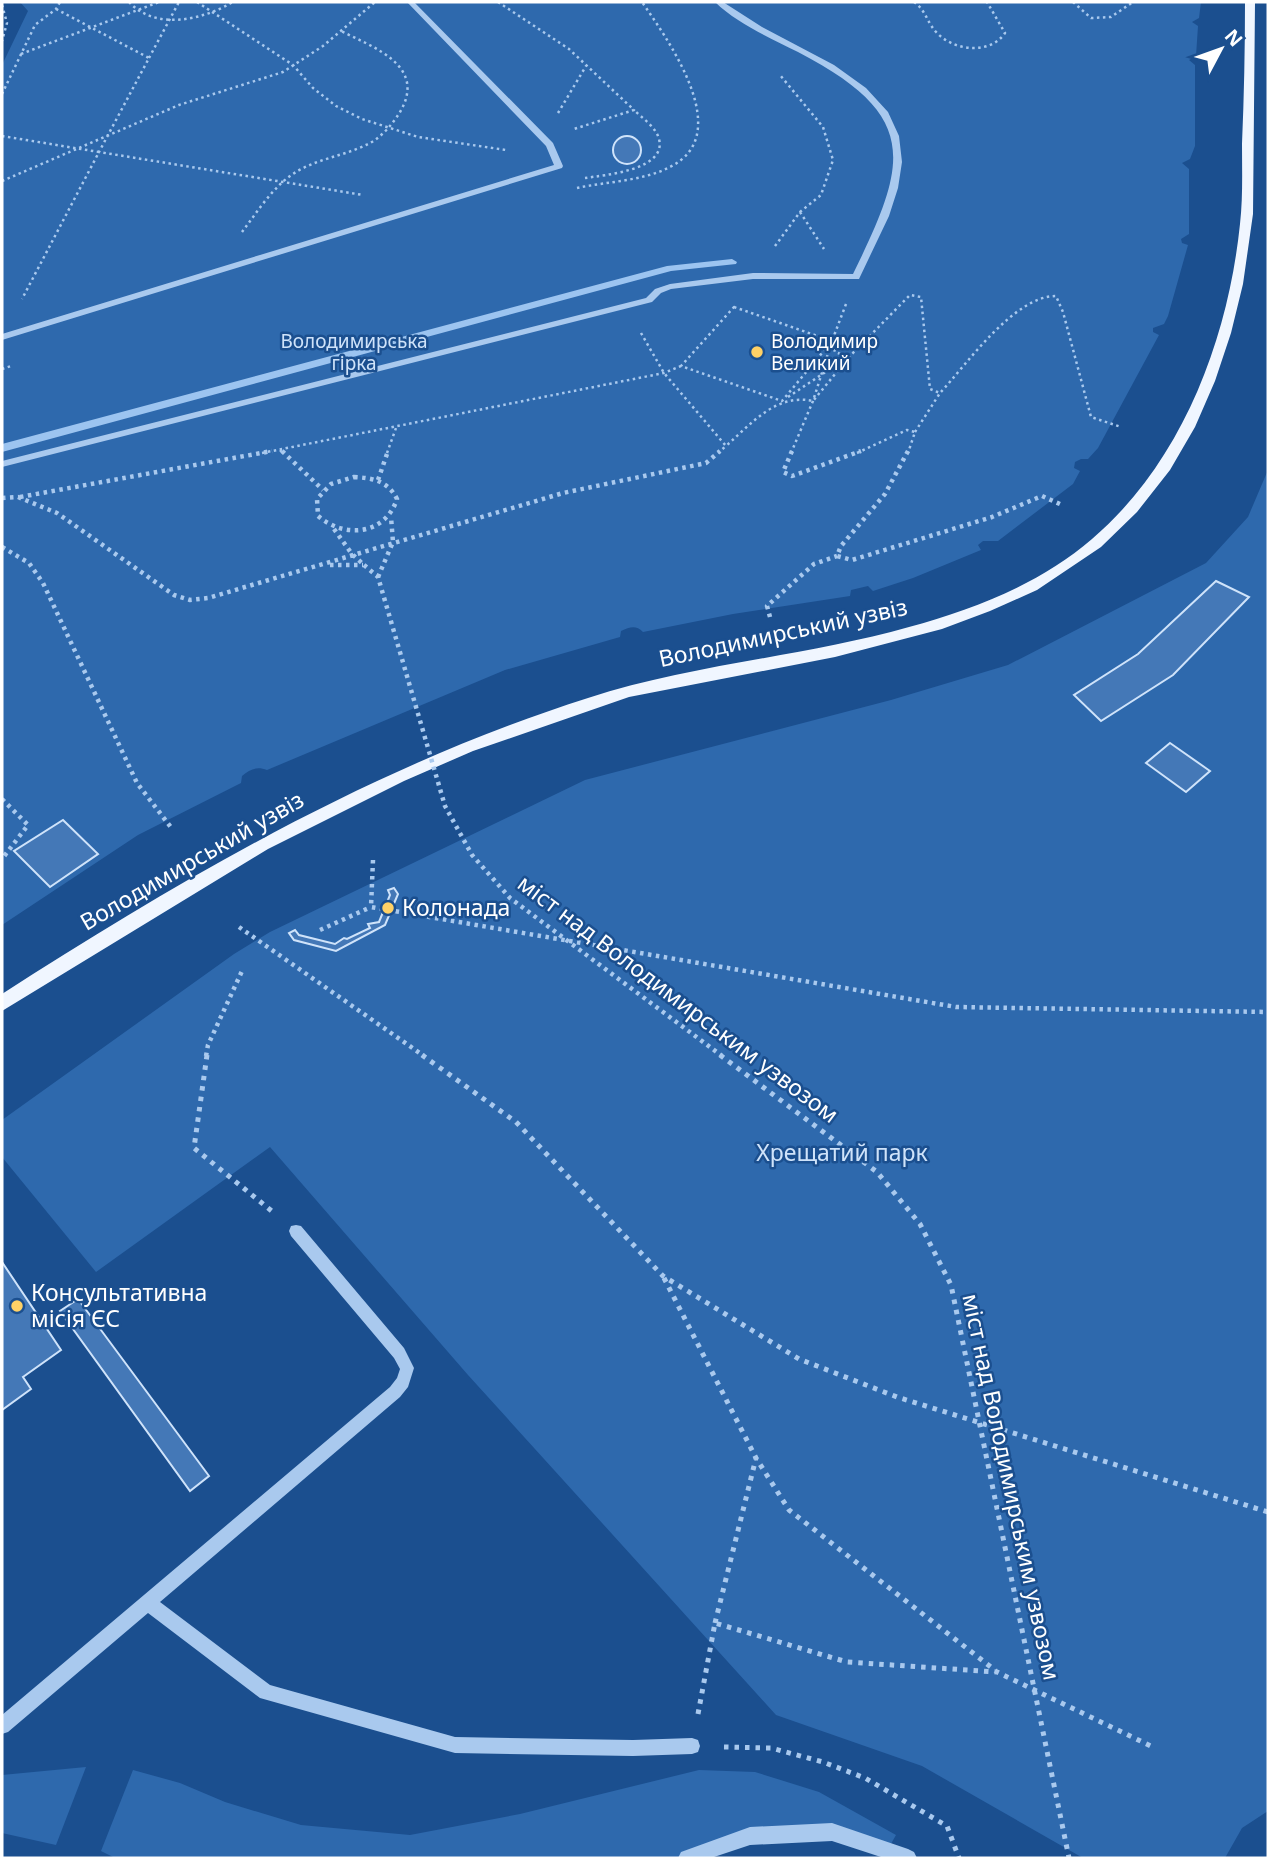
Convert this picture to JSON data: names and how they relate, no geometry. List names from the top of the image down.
{
  "streets": {
    "main road": ["Володимирський узвіз"],
    "path": ["міст над Володимирським узвозом"]
  },
  "parks": ["Володимирська гірка", "Хрещатий парк"],
  "places": ["Володимир Великий", "Колонада", "Консультативна місія ЄС"],
  "north": "top right"
}
